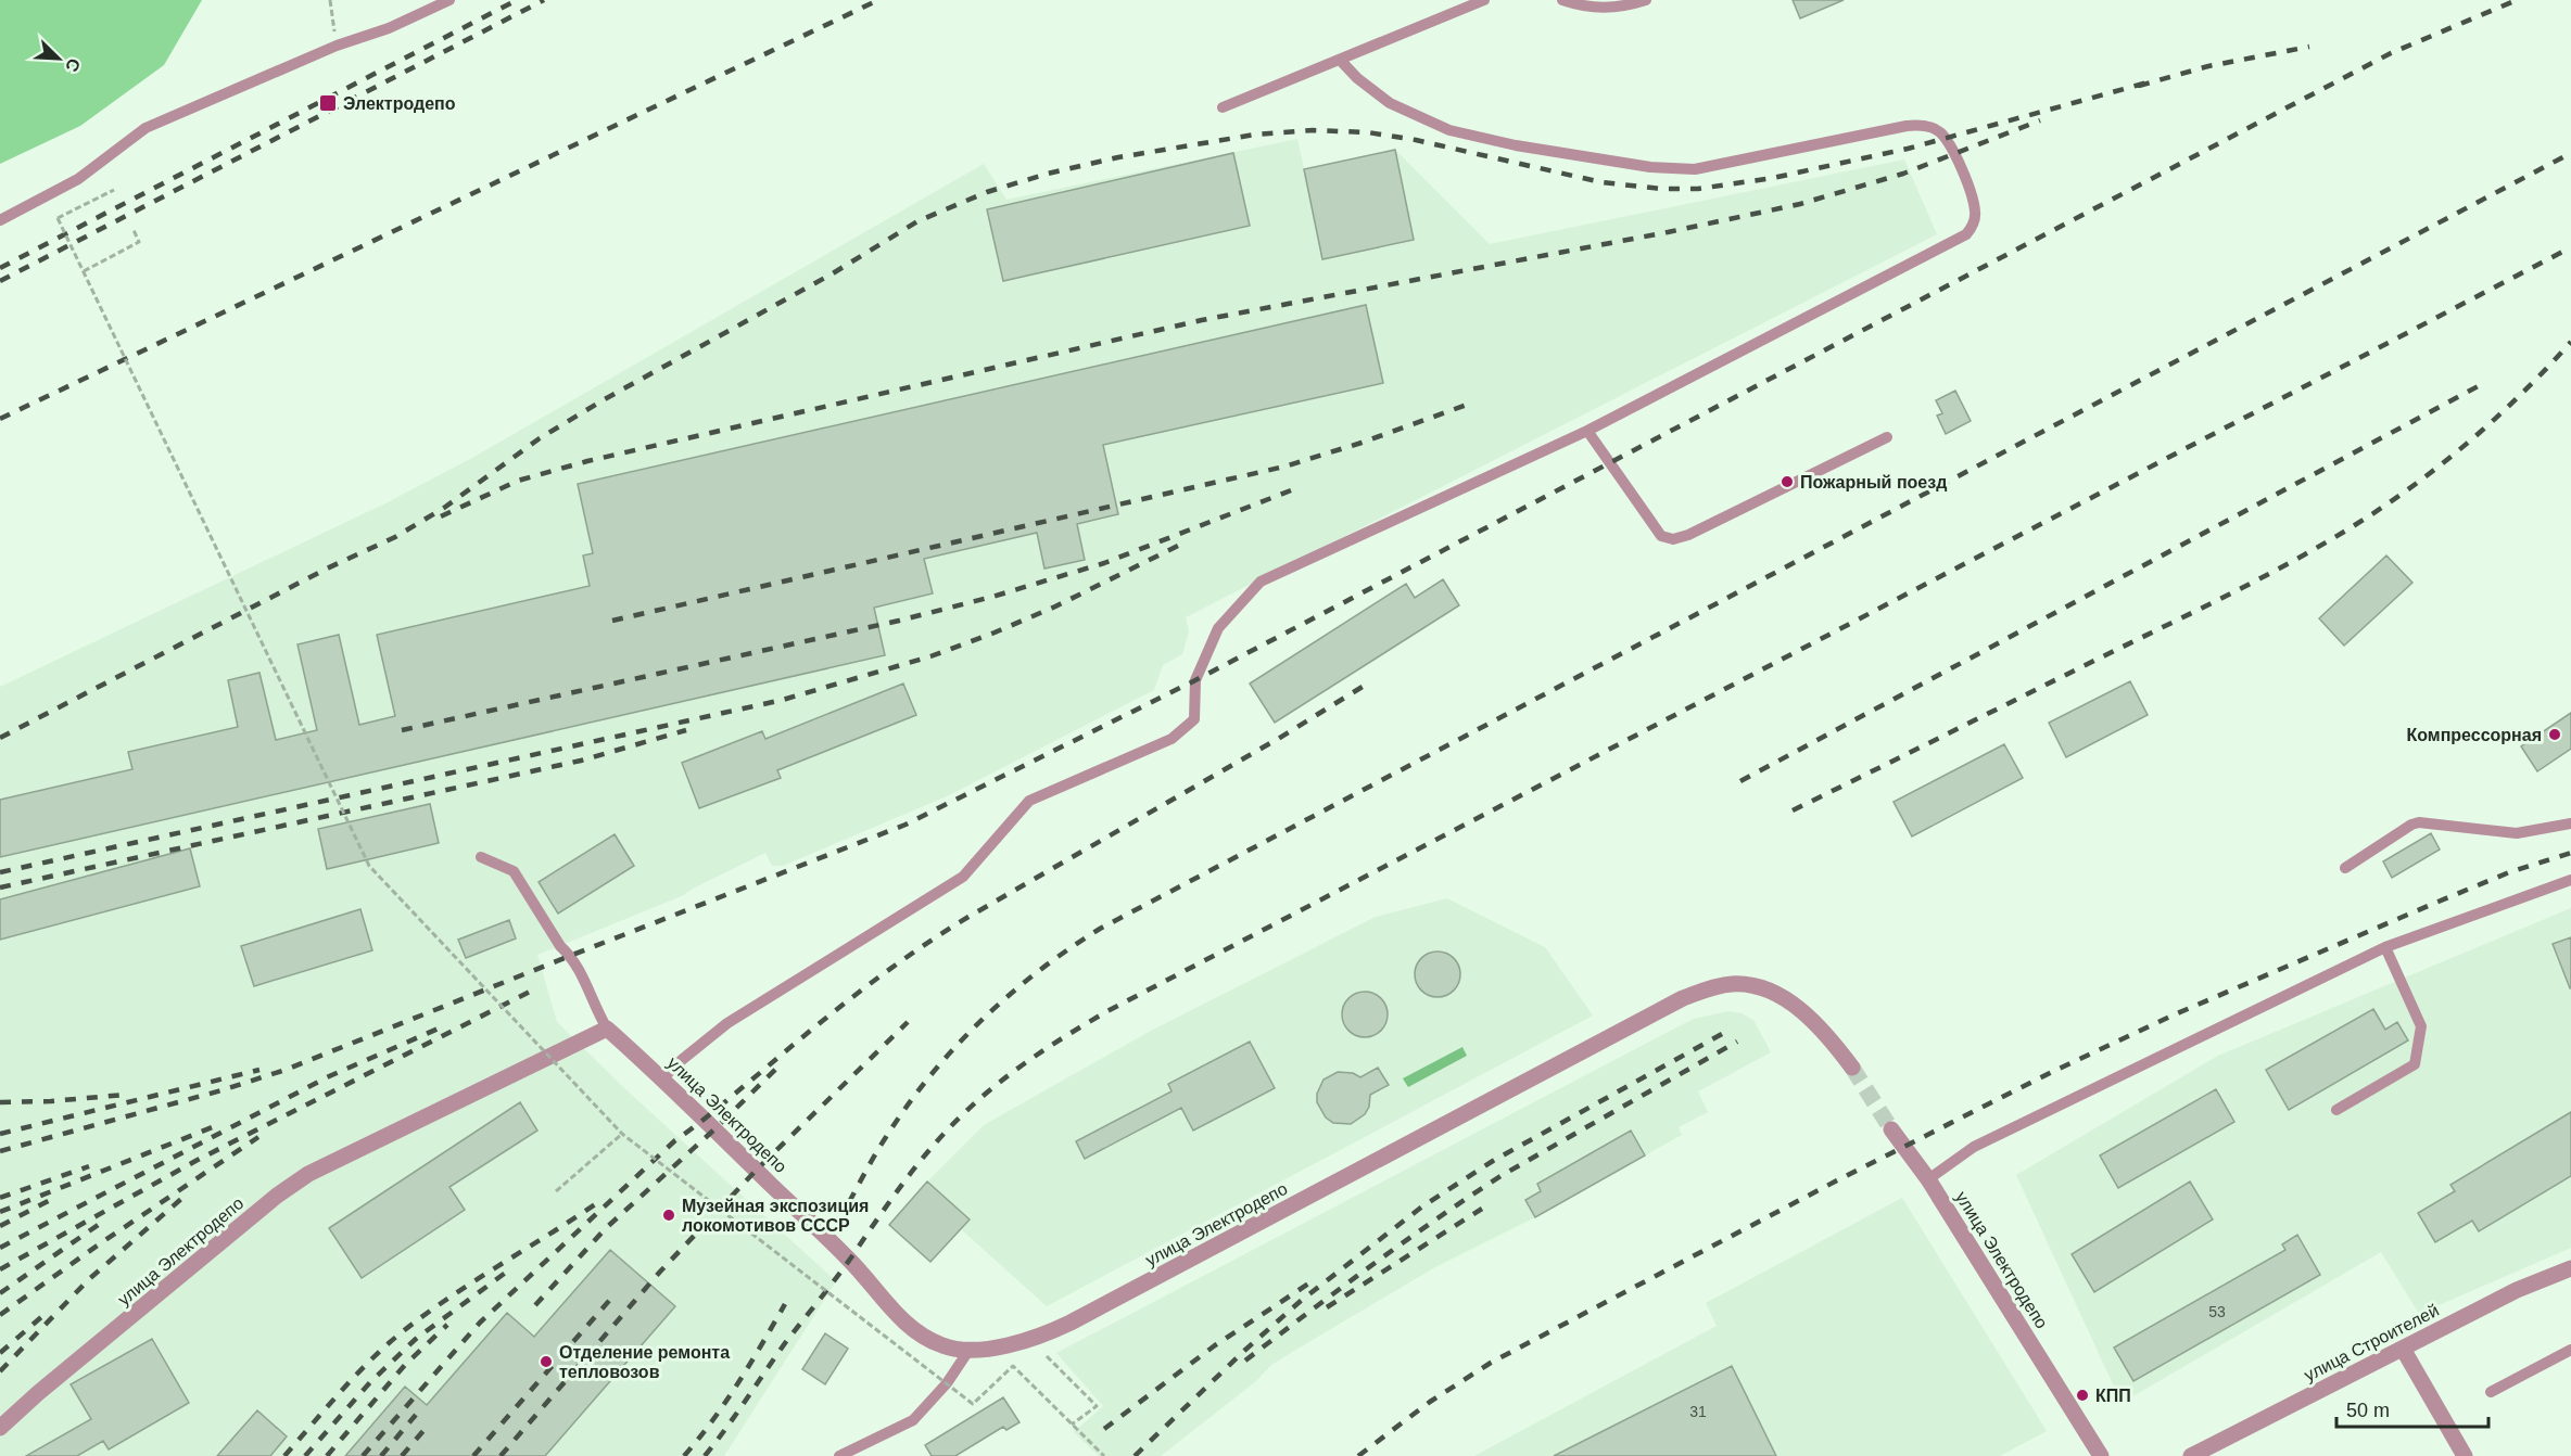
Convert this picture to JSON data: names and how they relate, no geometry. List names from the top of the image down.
{
  "streets": {
    "street": ["улица Электродепо", "улица Строителей"]
  },
  "places": {
    "transit": ["Электродепо"],
    "other": [
      "Пожарный поезд",
      "Компрессорная",
      "Музейная экспозиция локомотивов СССР",
      "Отделение ремонта тепловозов",
      "КПП"
    ]
  },
  "house_numbers": ["53", "31"],
  "scale_bar": "50 m",
  "north": "bottom right"
}
